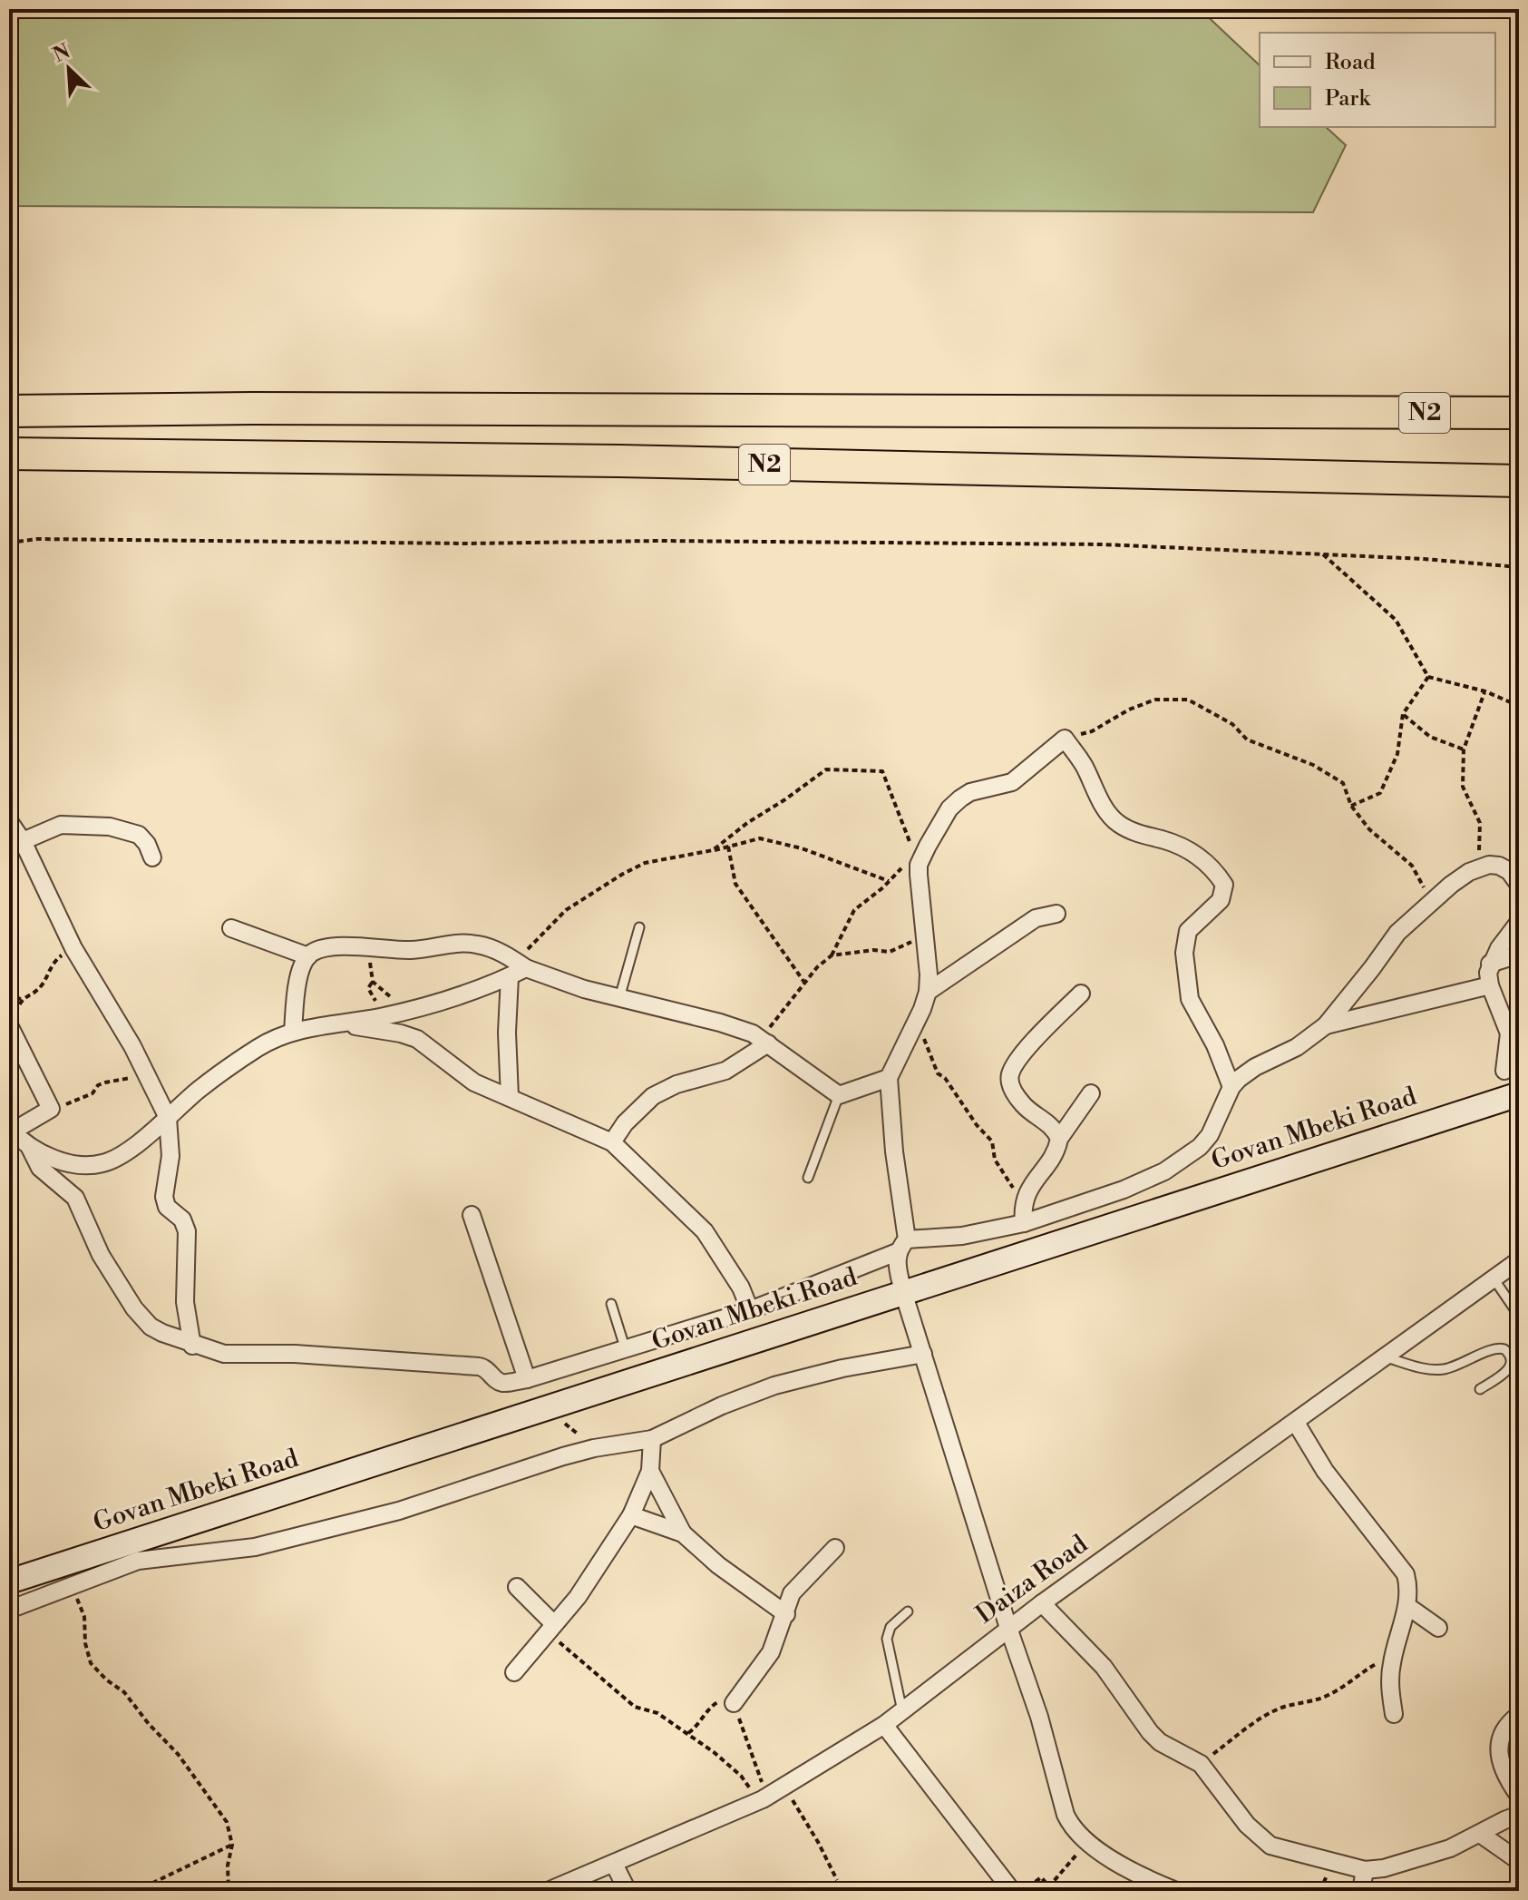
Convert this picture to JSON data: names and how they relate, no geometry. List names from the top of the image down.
{
  "streets": {
    "highway": ["N2"],
    "main road": ["Govan Mbeki Road"],
    "street": ["Daiza Road"]
  },
  "legend": ["Road", "Park"],
  "north": "top left"
}
